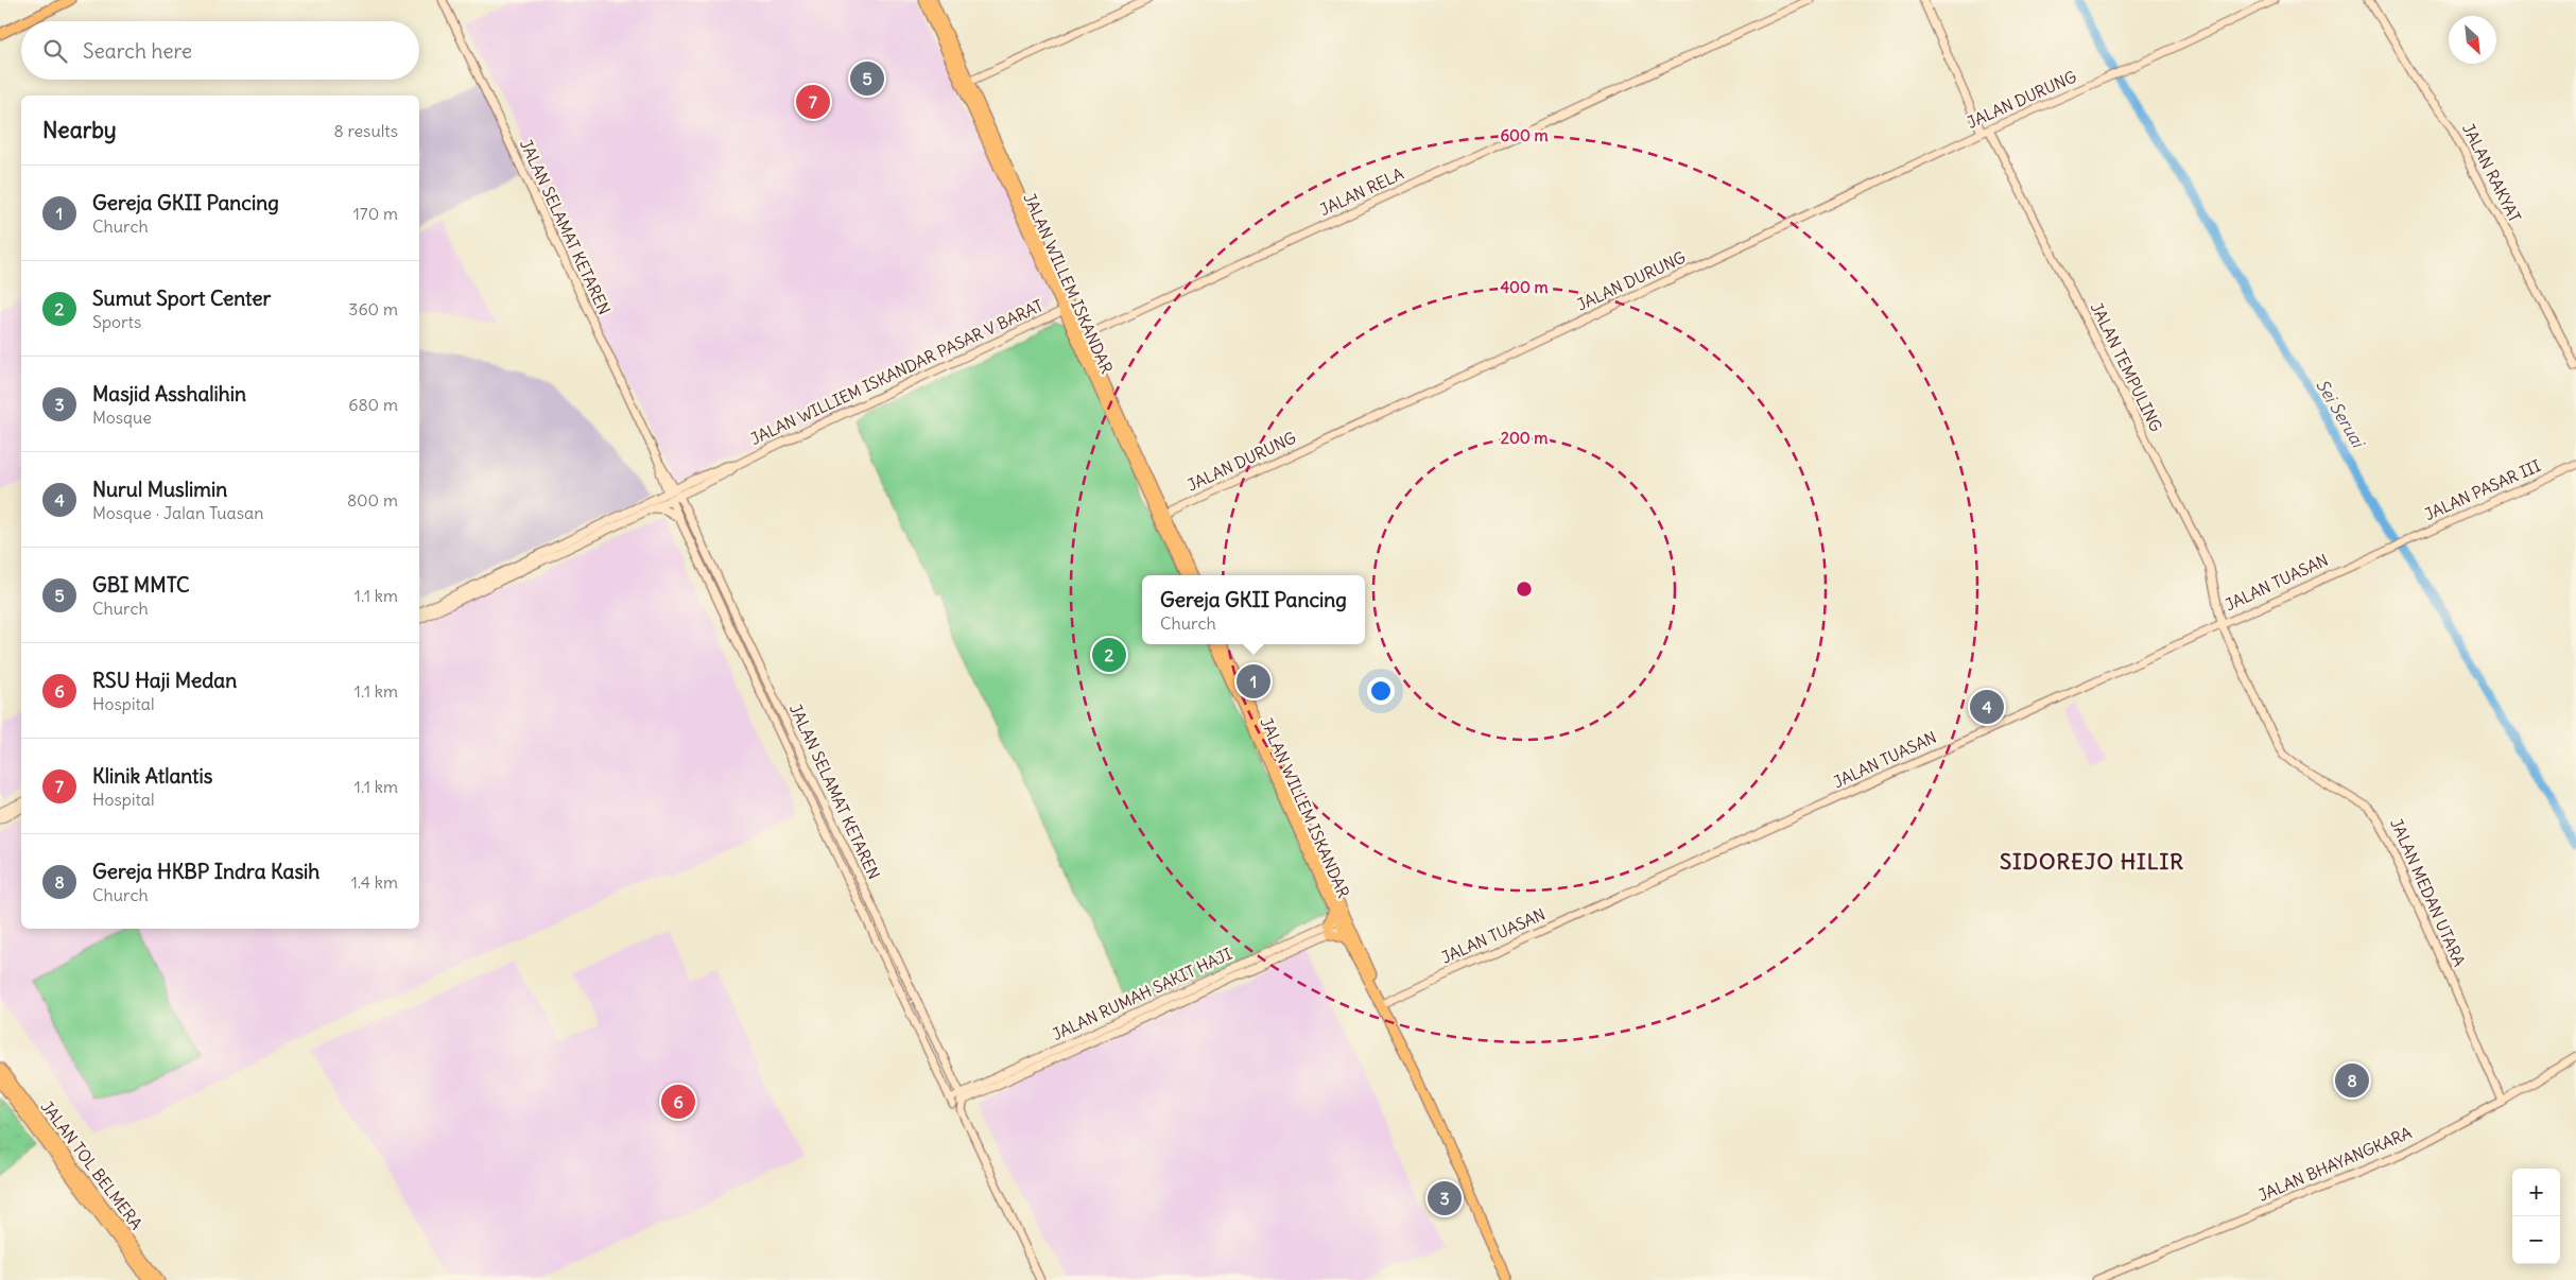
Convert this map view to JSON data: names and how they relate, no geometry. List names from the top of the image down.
{
  "streets": {
    "highway": ["JALAN WILLEM ISKANDAR", "JALAN TOL BELMERA"],
    "street": [
      "JALAN DURUNG",
      "JALAN RAKYAT",
      "JALAN RELA",
      "JALAN SELAMAT KETAREN",
      "JALAN TEMPULING",
      "JALAN WILLIEM ISKANDAR PASAR V BARAT",
      "JALAN PASAR III",
      "JALAN TUASAN",
      "JALAN MEDAN UTARA",
      "JALAN RUMAH SAKIT HAJI",
      "JALAN BHAYANGKARA"
    ]
  },
  "crossings": [
    ["JALAN DURUNG", "JALAN WILLEM ISKANDAR"],
    ["JALAN DURUNG", "JALAN TEMPULING"],
    ["JALAN RELA", "JALAN WILLEM ISKANDAR"],
    ["JALAN SELAMAT KETAREN", "JALAN WILLIEM ISKANDAR PASAR V BARAT"],
    ["JALAN SELAMAT KETAREN", "JALAN RUMAH SAKIT HAJI"],
    ["JALAN WILLEM ISKANDAR", "JALAN WILLIEM ISKANDAR PASAR V BARAT"],
    ["JALAN WILLEM ISKANDAR", "JALAN TUASAN"],
    ["JALAN WILLEM ISKANDAR", "JALAN RUMAH SAKIT HAJI"],
    ["JALAN TEMPULING", "JALAN TUASAN"],
    ["JALAN TEMPULING", "JALAN MEDAN UTARA"],
    ["JALAN PASAR III", "JALAN TUASAN"],
    ["JALAN TUASAN", "JALAN MEDAN UTARA"],
    ["JALAN MEDAN UTARA", "JALAN BHAYANGKARA"]
  ],
  "districts": ["SIDOREJO HILIR"],
  "water": ["Sei Seruai"],
  "north": "bottom right",
  "page": {
    "search": "Search here",
    "pins": [
      "5",
      "7",
      "2",
      "1",
      "4",
      "8",
      "6",
      "3"
    ],
    "heading": ["Nearby", "8 results"],
    "list": [
      {
        "mark": "1",
        "name": "Gereja GKII Pancing",
        "note": "Church",
        "value": "170 m"
      },
      {
        "mark": "2",
        "name": "Sumut Sport Center",
        "note": "Sports",
        "value": "360 m"
      },
      {
        "mark": "3",
        "name": "Masjid Asshalihin",
        "note": "Mosque",
        "value": "680 m"
      },
      {
        "mark": "4",
        "name": "Nurul Muslimin",
        "note": "Mosque · Jalan Tuasan",
        "value": "800 m"
      },
      {
        "mark": "5",
        "name": "GBI MMTC",
        "note": "Church",
        "value": "1.1 km"
      },
      {
        "mark": "6",
        "name": "RSU Haji Medan",
        "note": "Hospital",
        "value": "1.1 km"
      },
      {
        "mark": "7",
        "name": "Klinik Atlantis",
        "note": "Hospital",
        "value": "1.1 km"
      },
      {
        "mark": "8",
        "name": "Gereja HKBP Indra Kasih",
        "note": "Church",
        "value": "1.4 km"
      }
    ],
    "popup": ["Gereja GKII Pancing", "Church"],
    "map_buttons": ["+", "−"]
  },
  "rings": ["600 m", "400 m", "200 m"]
}
